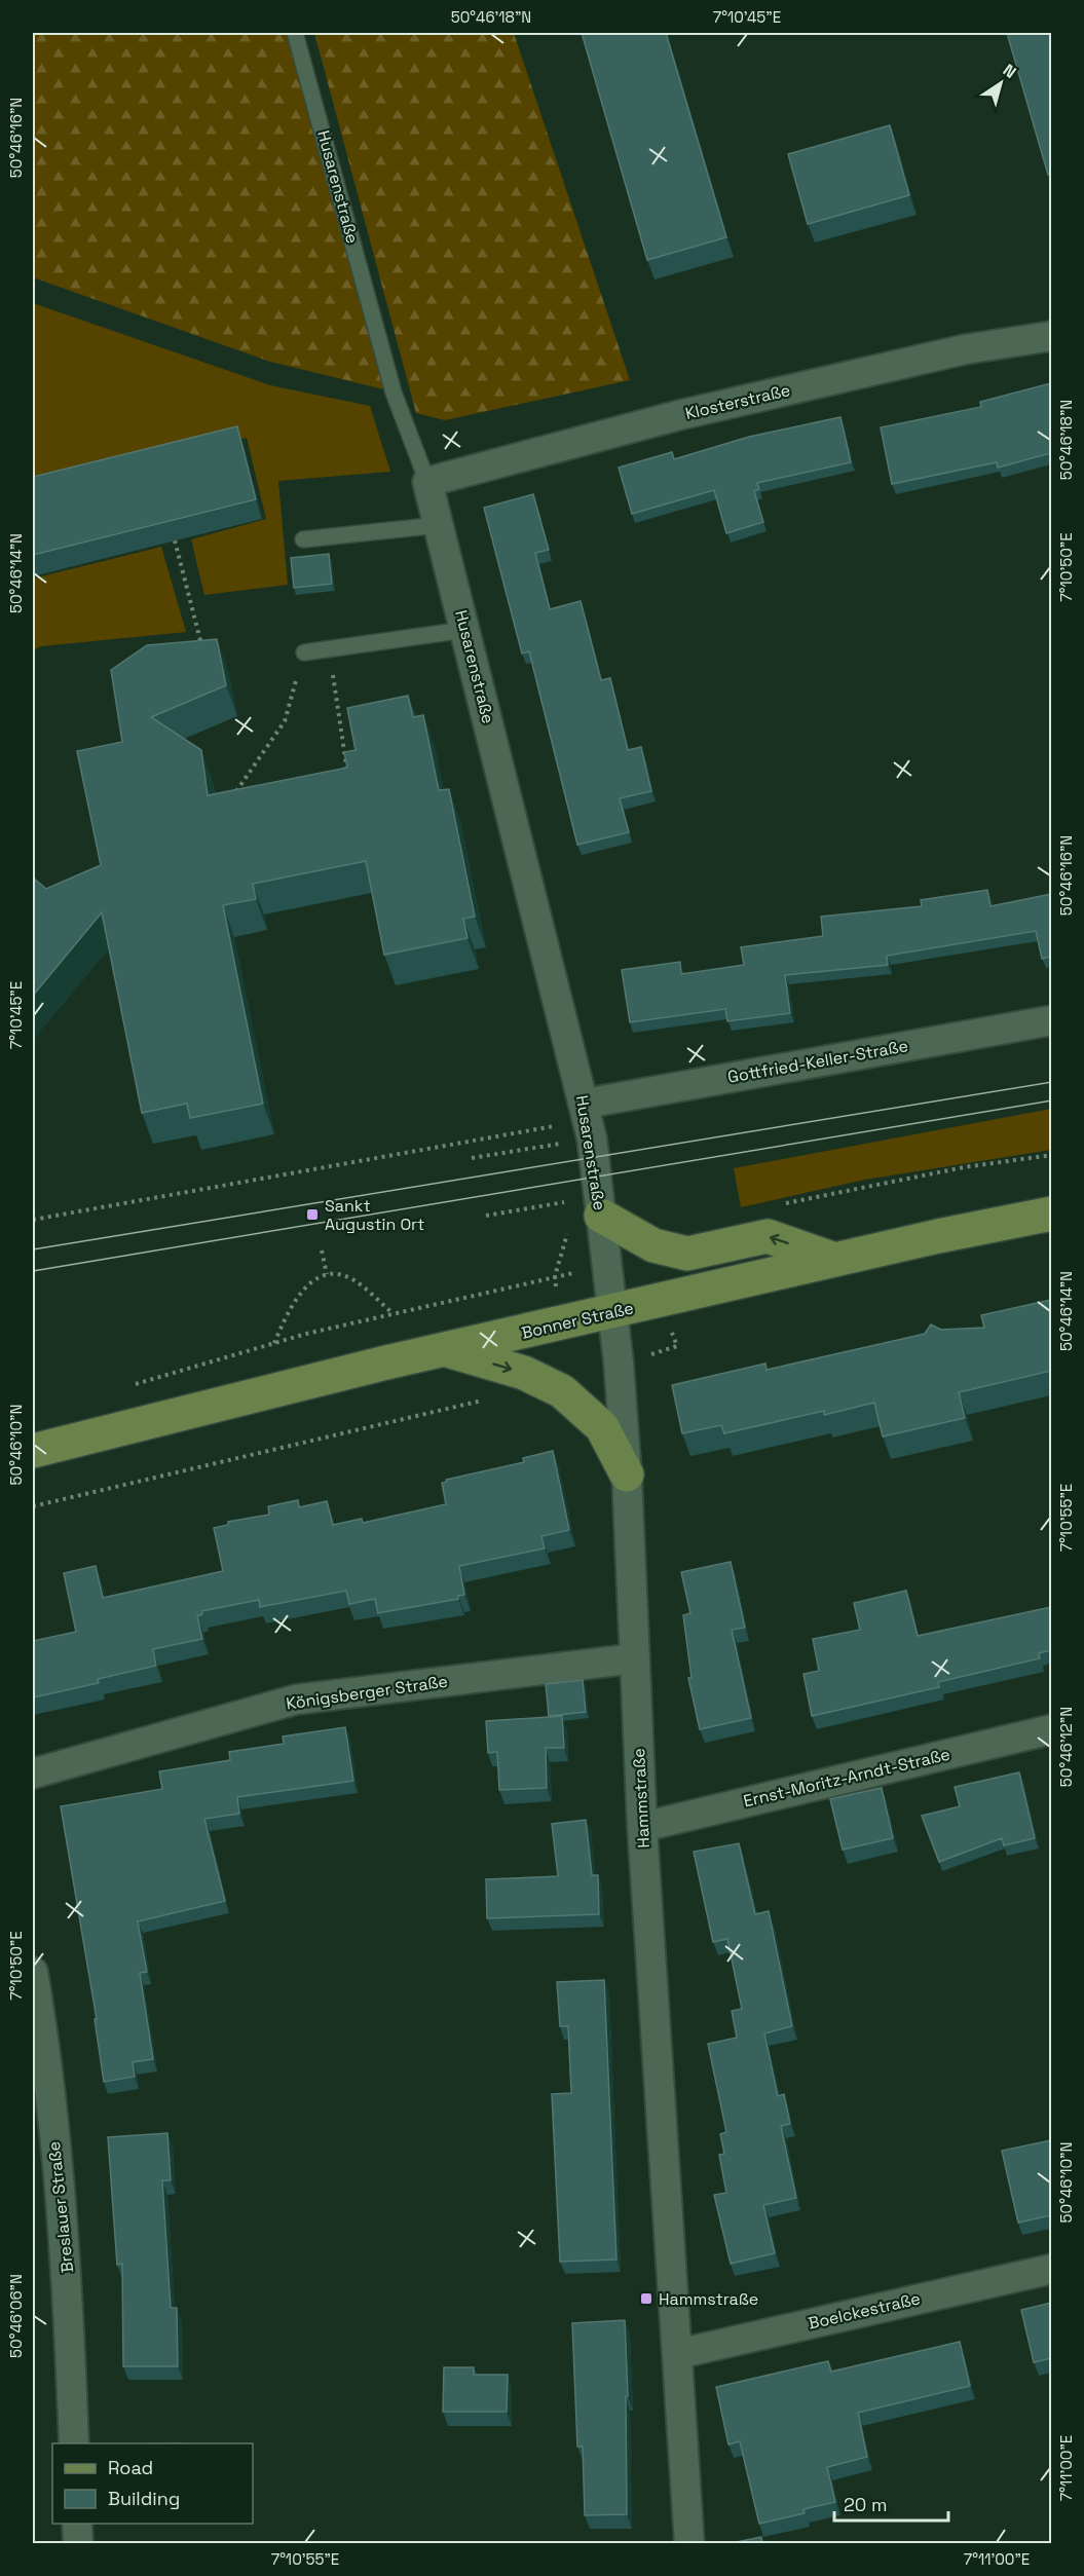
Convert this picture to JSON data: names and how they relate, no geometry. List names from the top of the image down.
{
  "streets": {
    "main road": ["Bonner Straße"],
    "street": [
      "Husarenstraße",
      "Klosterstraße",
      "Gottfried-Keller-Straße",
      "Königsberger Straße",
      "Ernst-Moritz-Arndt-Straße",
      "Hammstraße",
      "Breslauer Straße",
      "Boelckestraße"
    ]
  },
  "crossings": [
    ["Husarenstraße", "Klosterstraße"],
    ["Husarenstraße", "Gottfried-Keller-Straße"],
    ["Husarenstraße", "Bonner Straße"],
    ["Husarenstraße", "Hammstraße"],
    ["Bonner Straße", "Hammstraße"],
    ["Königsberger Straße", "Hammstraße"],
    ["Ernst-Moritz-Arndt-Straße", "Hammstraße"],
    ["Hammstraße", "Boelckestraße"]
  ],
  "places": {
    "transit": ["Sankt Augustin Ort", "Hammstraße"]
  },
  "legend": ["Road", "Building"],
  "scale_bar": "20 m",
  "north": "top right",
  "coordinates": [
    "50°46'18\"N",
    "7°10'45\"E",
    "50°46'16\"N",
    "7°10'50\"E",
    "50°46'14\"N",
    "50°46'10\"N",
    "7°10'55\"E",
    "50°46'12\"N",
    "50°46'06\"N",
    "7°11'00\"E"
  ]
}
